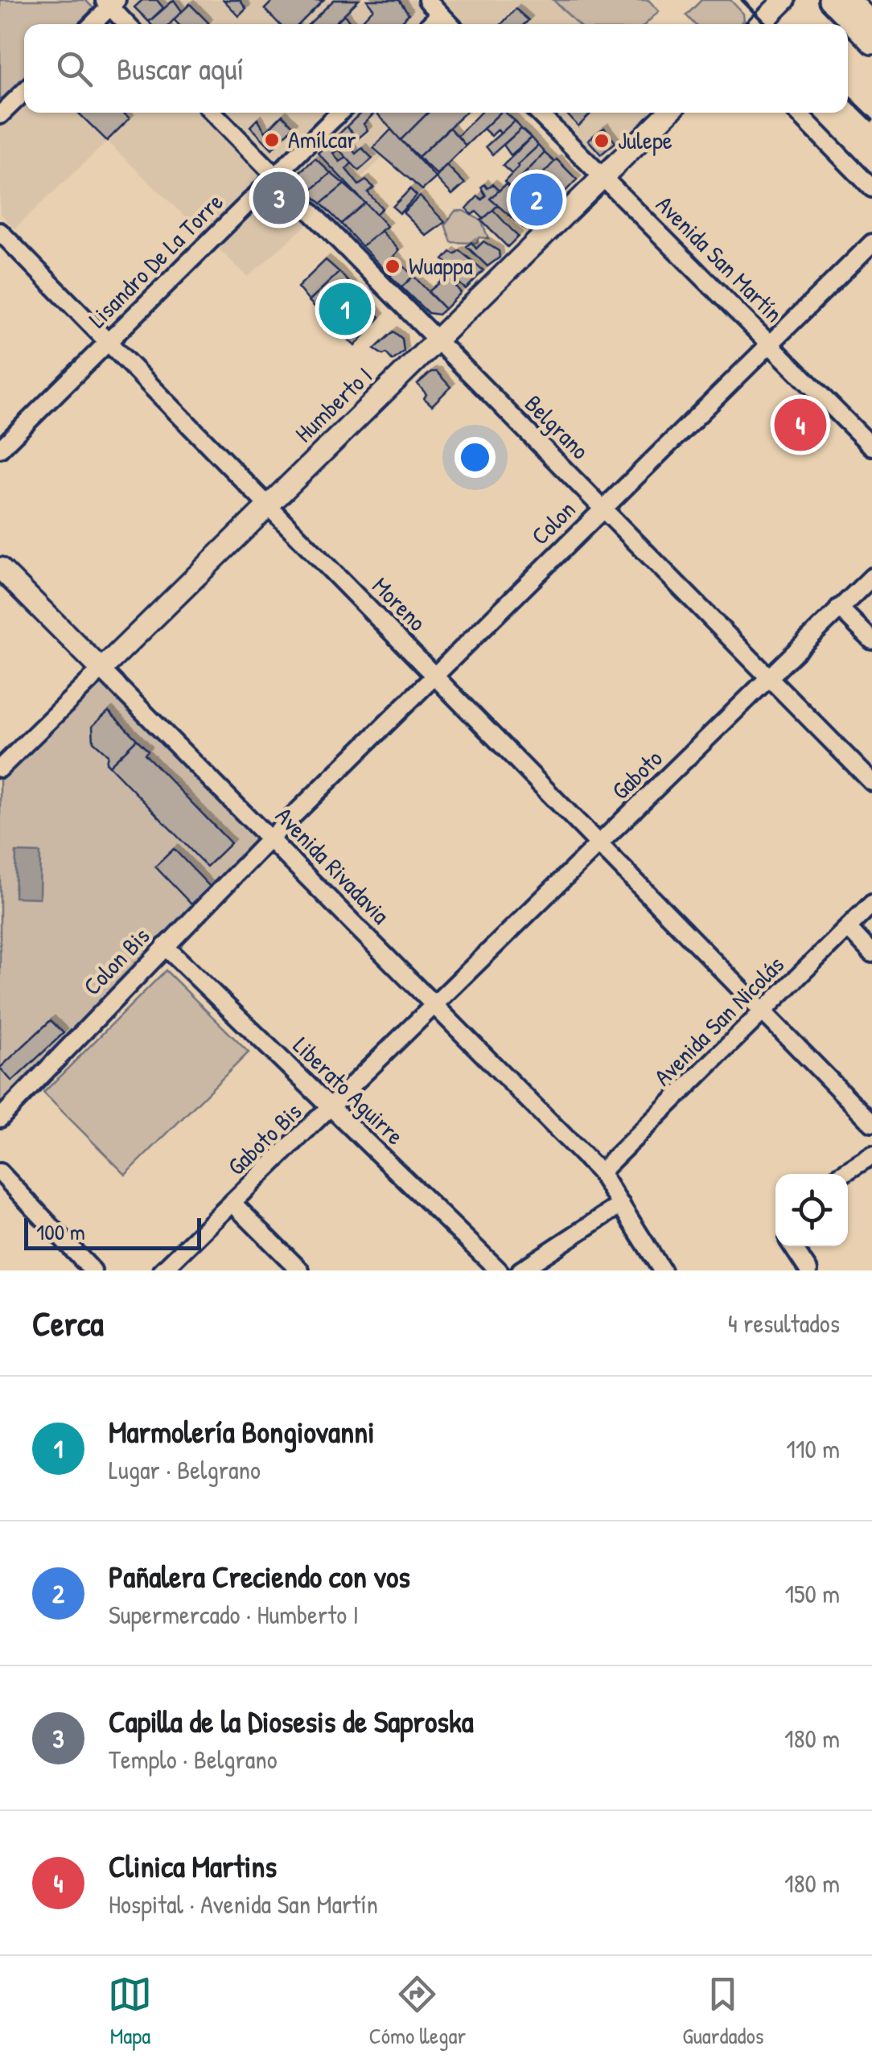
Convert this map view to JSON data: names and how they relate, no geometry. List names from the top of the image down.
{
  "streets": {
    "main road": ["Humberto I", "Avenida Rivadavia"],
    "street": [
      "Avenida San Martín",
      "Lisandro De La Torre",
      "Belgrano",
      "Colon",
      "Moreno",
      "Gaboto",
      "Colon Bis",
      "Avenida San Nicolás",
      "Liberato Aguirre",
      "Gaboto Bis"
    ]
  },
  "crossings": [
    ["Avenida San Martín", "Humberto I"],
    ["Avenida San Martín", "Colon"],
    ["Lisandro De La Torre", "Belgrano"],
    ["Lisandro De La Torre", "Moreno"],
    ["Humberto I", "Belgrano"],
    ["Humberto I", "Moreno"],
    ["Humberto I", "Avenida Rivadavia"],
    ["Belgrano", "Colon"],
    ["Belgrano", "Gaboto"],
    ["Colon", "Moreno"],
    ["Colon", "Avenida Rivadavia"],
    ["Colon", "Colon Bis"],
    ["Moreno", "Gaboto"],
    ["Moreno", "Avenida San Nicolás"],
    ["Gaboto", "Avenida Rivadavia"],
    ["Gaboto", "Gaboto Bis"],
    ["Avenida Rivadavia", "Colon Bis"],
    ["Avenida Rivadavia", "Avenida San Nicolás"],
    ["Avenida Rivadavia", "Gaboto Bis"],
    ["Colon Bis", "Liberato Aguirre"],
    ["Liberato Aguirre", "Gaboto Bis"]
  ],
  "places": ["Amílcar", "Julepe", "Wuappa"],
  "scale_bar": "100 m",
  "page": {
    "search": "Buscar aquí",
    "pins": [
      "3",
      "2",
      "1",
      "4"
    ],
    "scale": "100 m",
    "heading": ["Cerca", "4 resultados"],
    "list": [
      {
        "mark": "1",
        "name": "Marmolería Bongiovanni",
        "note": "Lugar · Belgrano",
        "value": "110 m"
      },
      {
        "mark": "2",
        "name": "Pañalera Creciendo con vos",
        "note": "Supermercado · Humberto I",
        "value": "150 m"
      },
      {
        "mark": "3",
        "name": "Capilla de la Diosesis de Saproska",
        "note": "Templo · Belgrano",
        "value": "180 m"
      },
      {
        "mark": "4",
        "name": "Clinica Martins",
        "note": "Hospital · Avenida San Martín",
        "value": "180 m"
      }
    ],
    "nav": ["Mapa", "Cómo llegar", "Guardados"]
  }
}
